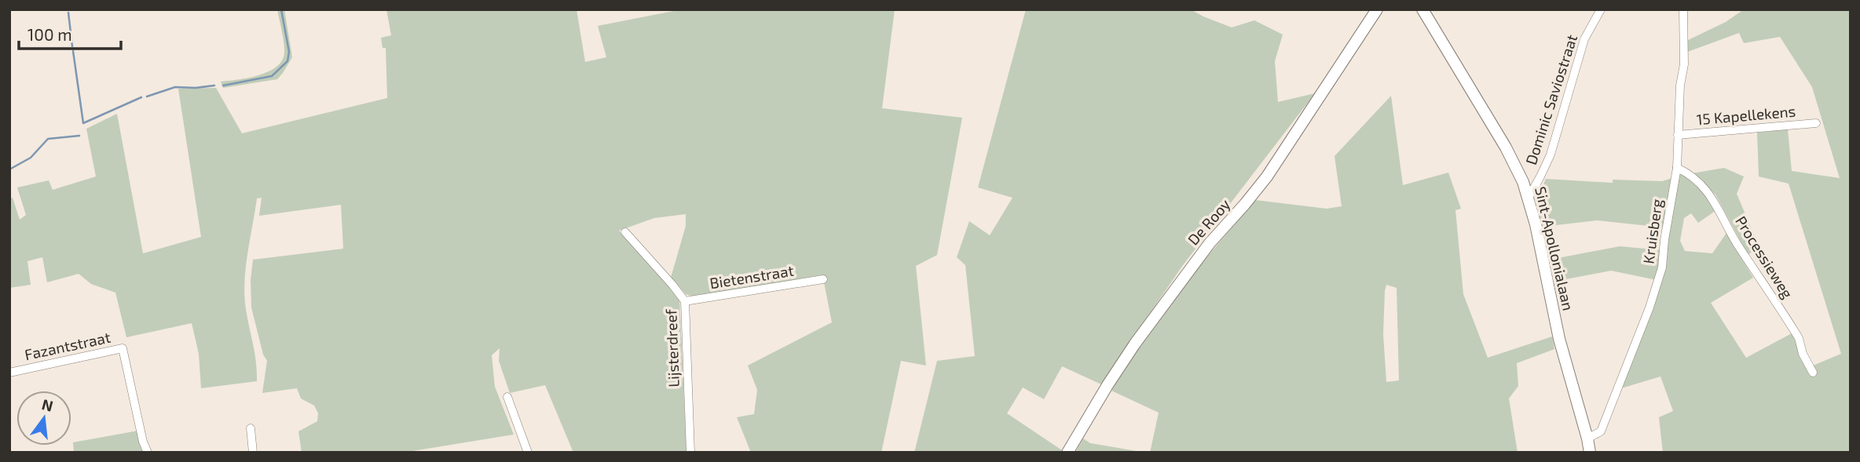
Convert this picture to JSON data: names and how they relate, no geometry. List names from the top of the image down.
{
  "streets": {
    "street": [
      "Dominic Saviostraat",
      "15 Kapellekens",
      "De Rooy",
      "Kruisberg",
      "Sint-Apollonialaan",
      "Processieweg",
      "Bietenstraat",
      "Fazantstraat",
      "Lijsterdreef"
    ]
  },
  "crossings": [
    ["Dominic Saviostraat", "Sint-Apollonialaan"],
    ["15 Kapellekens", "Kruisberg"],
    ["Kruisberg", "Sint-Apollonialaan"],
    ["Kruisberg", "Processieweg"],
    ["Bietenstraat", "Lijsterdreef"]
  ],
  "scale_bar": "100 m",
  "north": "top"
}
